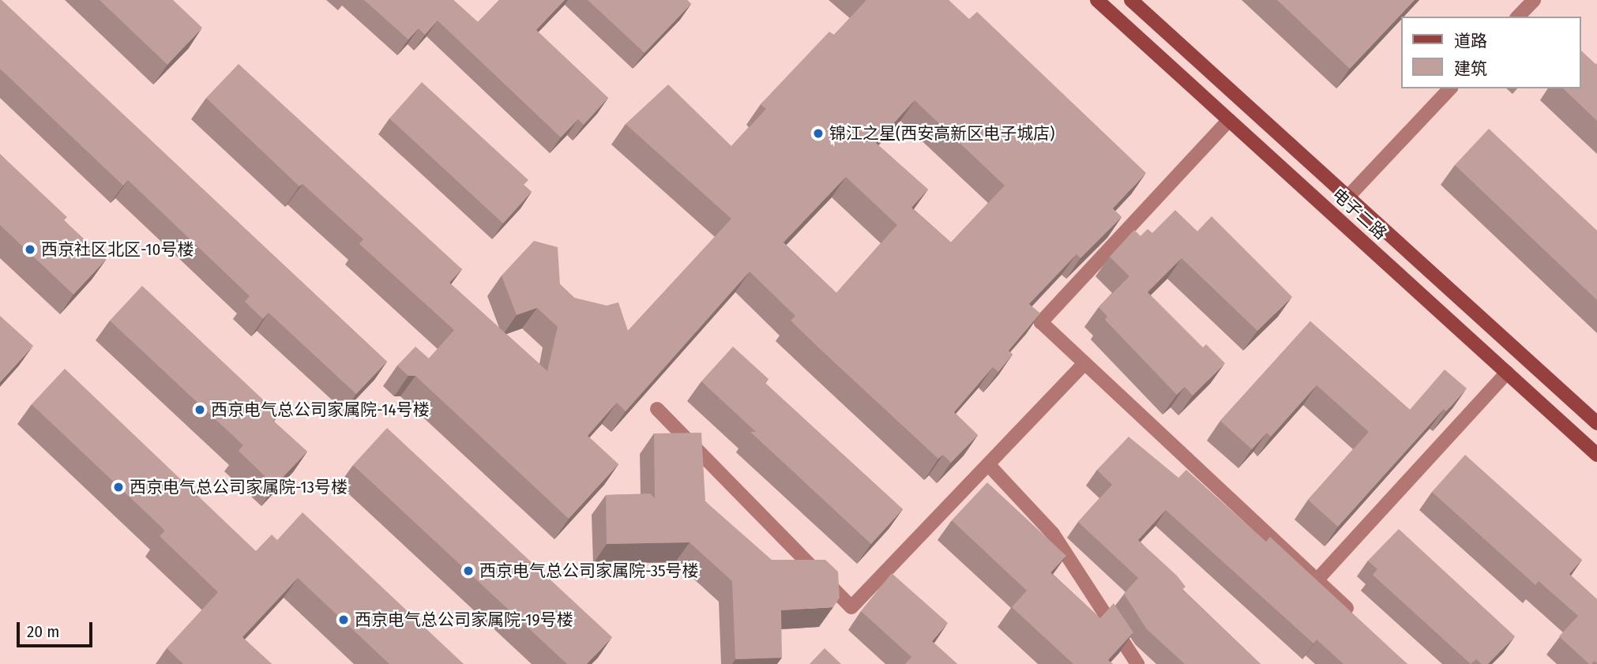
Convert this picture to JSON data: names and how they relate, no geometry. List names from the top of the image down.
{
  "streets": {
    "main road": ["电子二路"]
  },
  "places": [
    "锦江之星(西安高新区电子城店)",
    "西京社区北区-10号楼",
    "西京电气总公司家属院-14号楼",
    "西京电气总公司家属院-13号楼",
    "西京电气总公司家属院-35号楼",
    "西京电气总公司家属院-19号楼"
  ],
  "legend": ["道路", "建筑"],
  "scale_bar": "20 m"
}
